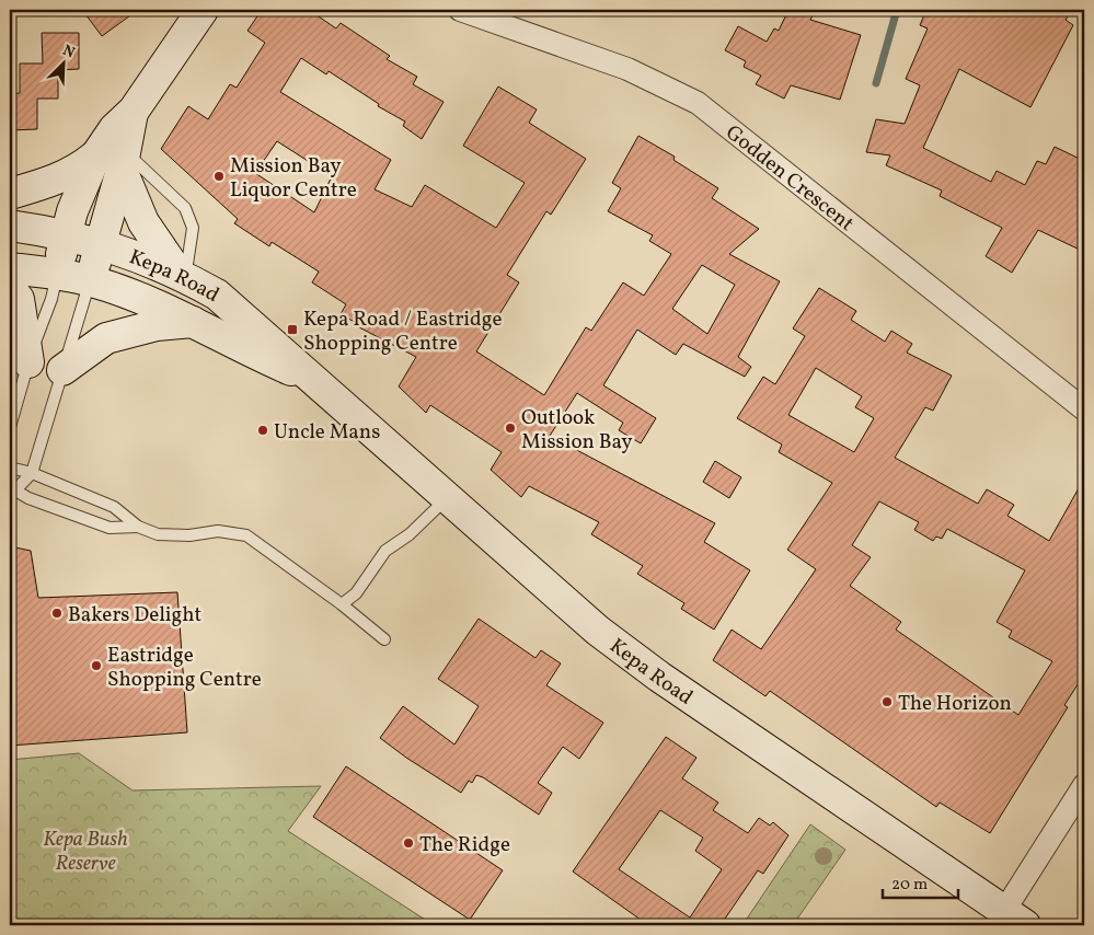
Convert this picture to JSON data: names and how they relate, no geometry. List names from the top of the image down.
{
  "streets": {
    "main road": ["Kepa Road"],
    "street": ["Godden Crescent"]
  },
  "parks": ["Kepa Bush Reserve"],
  "places": {
    "other": [
      "Mission Bay Liquor Centre",
      "Outlook Mission Bay",
      "Uncle Mans",
      "Bakers Delight",
      "Eastridge Shopping Centre",
      "The Horizon",
      "The Ridge"
    ],
    "transit": ["Kepa Road / Eastridge Shopping Centre"]
  },
  "scale_bar": "20 m",
  "north": "top right"
}
